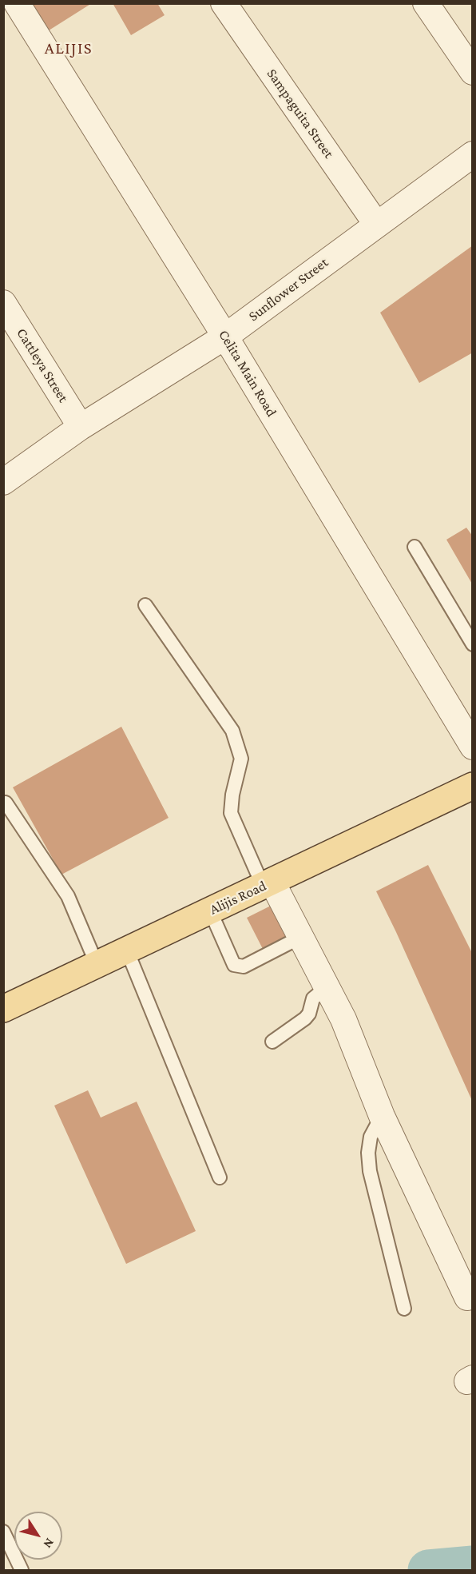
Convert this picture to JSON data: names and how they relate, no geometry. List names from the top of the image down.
{
  "streets": {
    "main road": ["Alijis Road"],
    "street": [
      "Sampaguita Street",
      "Sunflower Street",
      "Cattleya Street",
      "Celita Main Road"
    ]
  },
  "crossings": [
    ["Sampaguita Street", "Sunflower Street"],
    ["Sunflower Street", "Cattleya Street"],
    ["Sunflower Street", "Celita Main Road"]
  ],
  "districts": ["ALIJIS"],
  "north": "bottom right"
}
